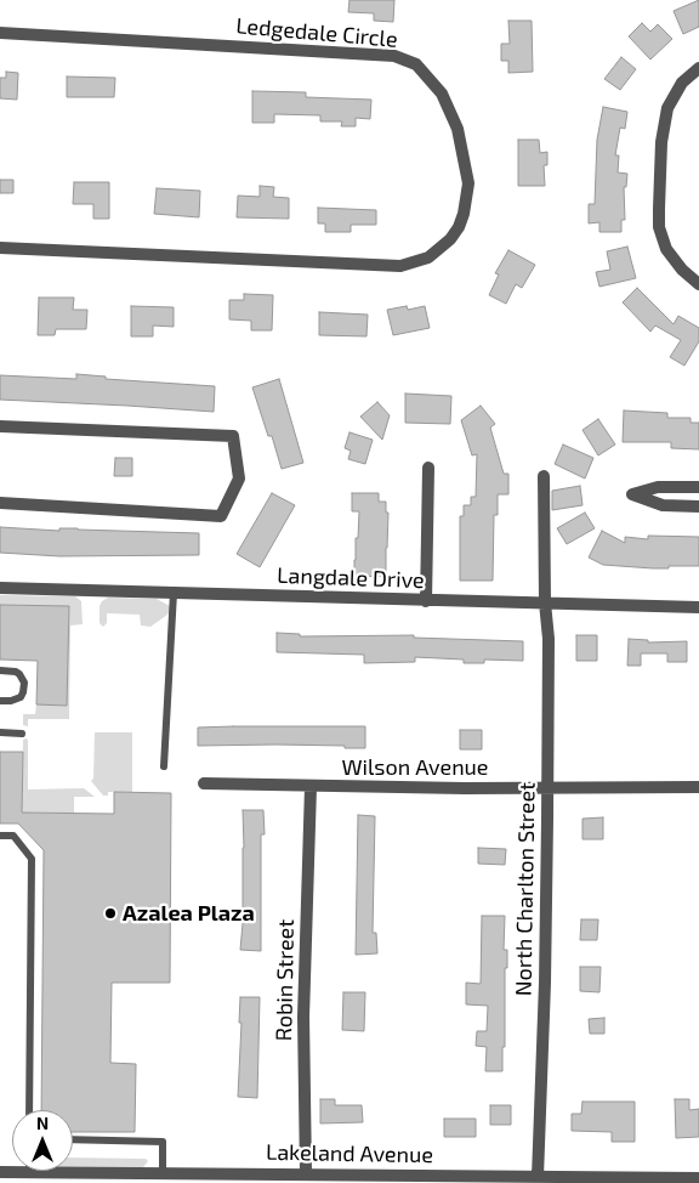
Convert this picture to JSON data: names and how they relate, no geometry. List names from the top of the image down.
{
  "streets": {
    "street": [
      "Ledgedale Circle",
      "Langdale Drive",
      "Wilson Avenue",
      "North Charlton Street",
      "Robin Street",
      "Lakeland Avenue"
    ]
  },
  "crossings": [
    ["Langdale Drive", "North Charlton Street"],
    ["Wilson Avenue", "North Charlton Street"],
    ["Wilson Avenue", "Robin Street"],
    ["North Charlton Street", "Lakeland Avenue"],
    ["Robin Street", "Lakeland Avenue"]
  ],
  "places": ["Azalea Plaza"],
  "north": "top"
}
